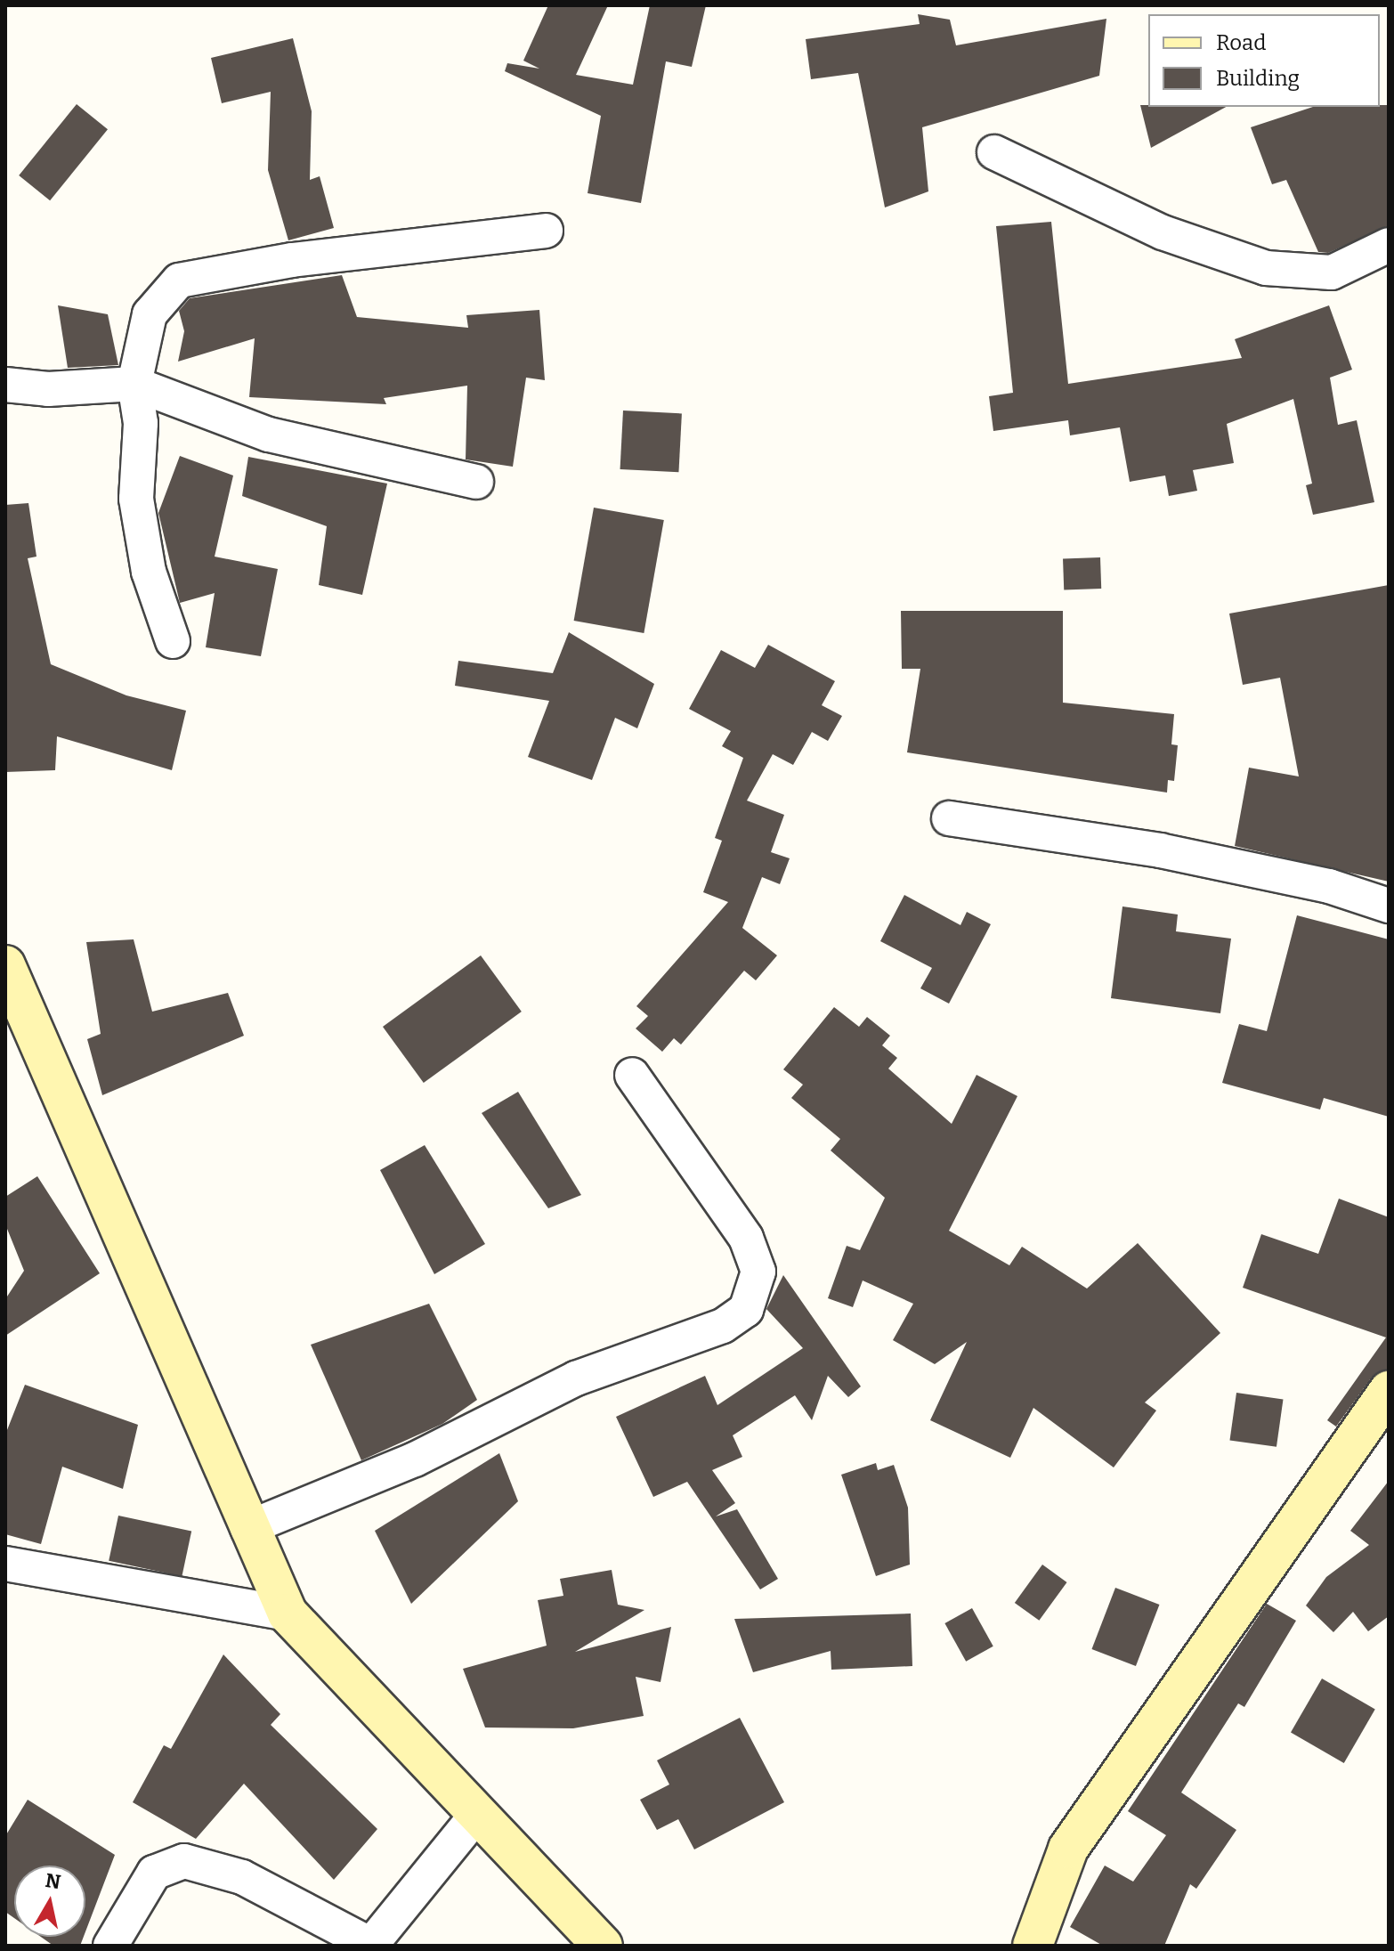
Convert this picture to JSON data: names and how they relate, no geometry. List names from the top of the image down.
{
  "legend": ["Road", "Building"],
  "north": "top"
}
